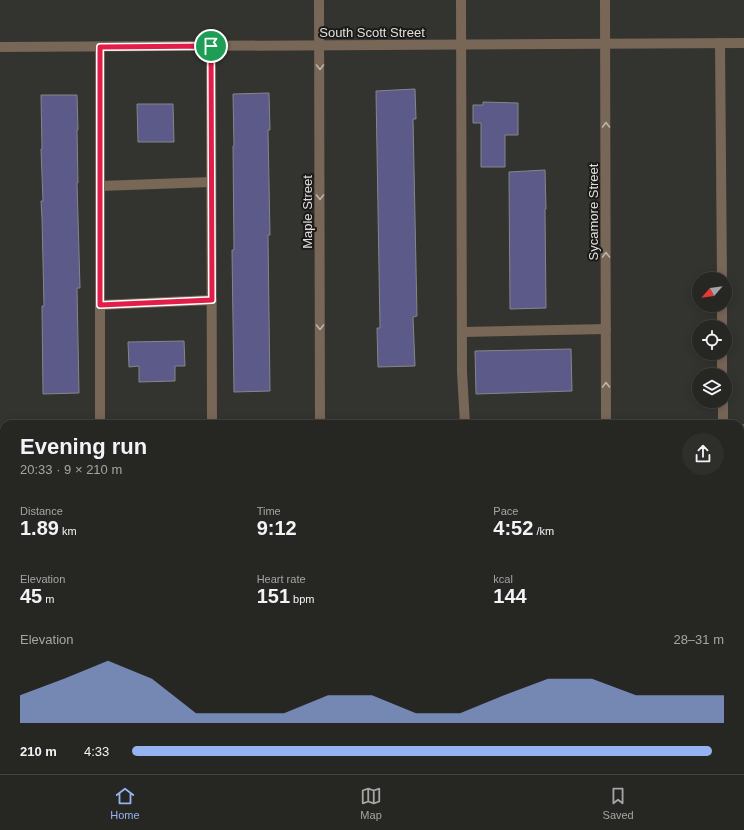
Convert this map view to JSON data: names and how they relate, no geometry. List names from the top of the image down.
{
  "streets": {
    "street": ["South Scott Street", "Maple Street", "Sycamore Street"]
  },
  "crossings": [
    ["South Scott Street", "Maple Street"],
    ["South Scott Street", "Sycamore Street"]
  ],
  "one_way": ["Maple Street", "Sycamore Street"],
  "north": "bottom left",
  "page": {
    "heading": ["Evening run", "20:33 · 9 × 210 m"],
    "stats": [
      ["Distance", "1.89 km"],
      ["Time", "9:12"],
      ["Pace", "4:52 /km"],
      ["Elevation", "45 m"],
      ["Heart rate", "151 bpm"],
      ["kcal", "144"]
    ],
    "chart": ["Elevation", "28–31 m"],
    "list": [
      {
        "name": "210 m",
        "note": "4:33"
      }
    ],
    "tabs": ["Home", "Map", "Saved"]
  }
}
